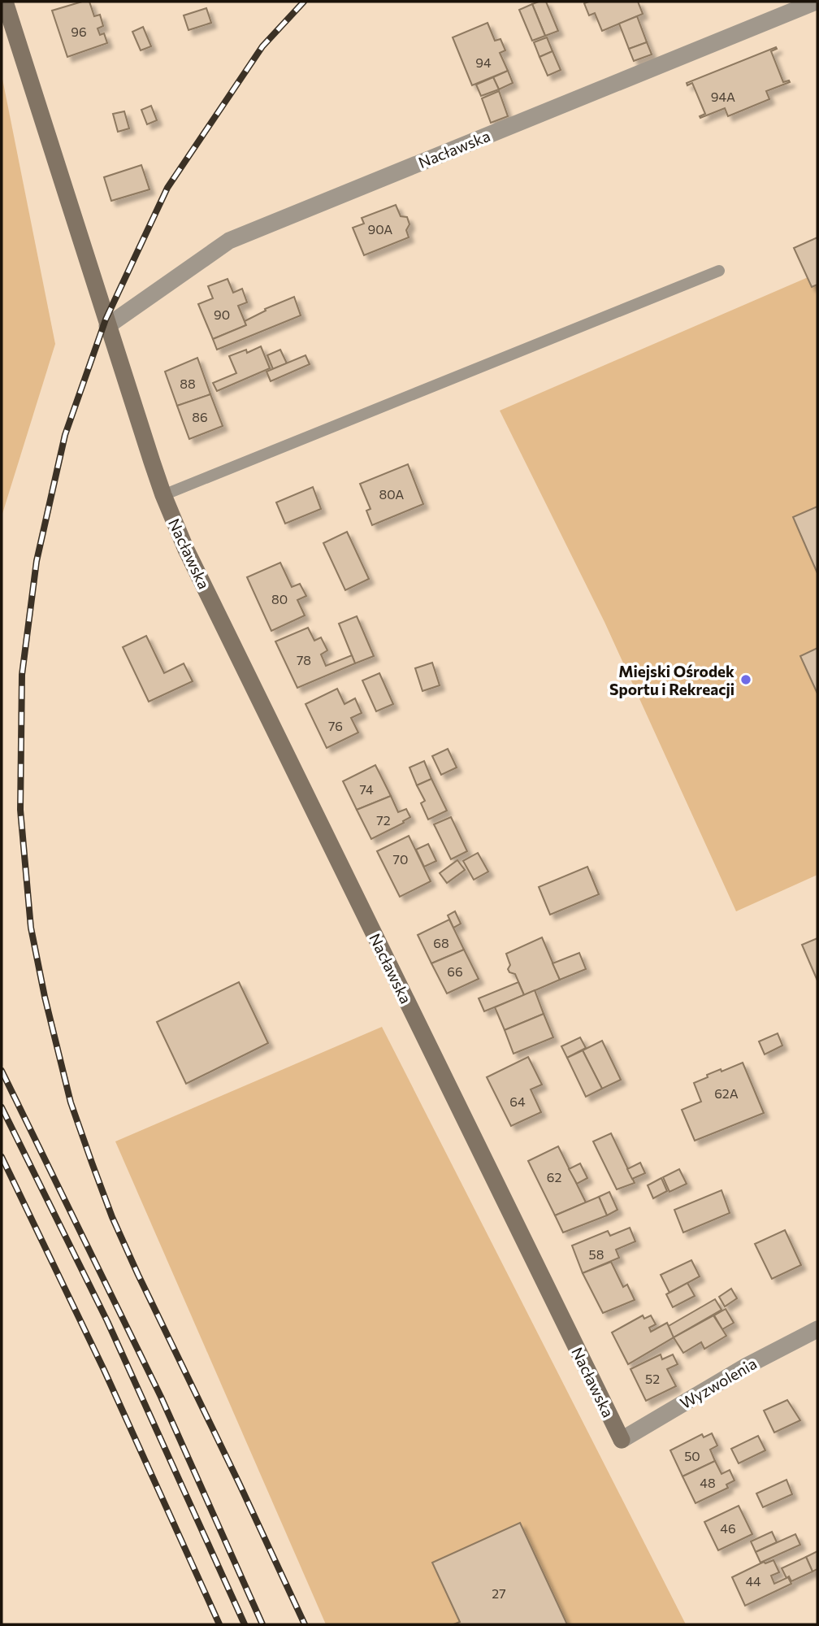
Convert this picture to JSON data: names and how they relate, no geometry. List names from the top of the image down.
{
  "streets": {
    "street": ["Nacławska", "Wyzwolenia"]
  },
  "crossings": [
    ["Nacławska", "Wyzwolenia"]
  ],
  "places": ["Miejski Ośrodek Sportu i Rekreacji"],
  "house_numbers": [
    "96",
    "94",
    "94A",
    "90A",
    "90",
    "88",
    "86",
    "80A",
    "80",
    "78",
    "76",
    "74",
    "72",
    "70",
    "68",
    "66",
    "62A",
    "64",
    "62",
    "58",
    "52",
    "50",
    "48",
    "46",
    "44",
    "27"
  ]
}
